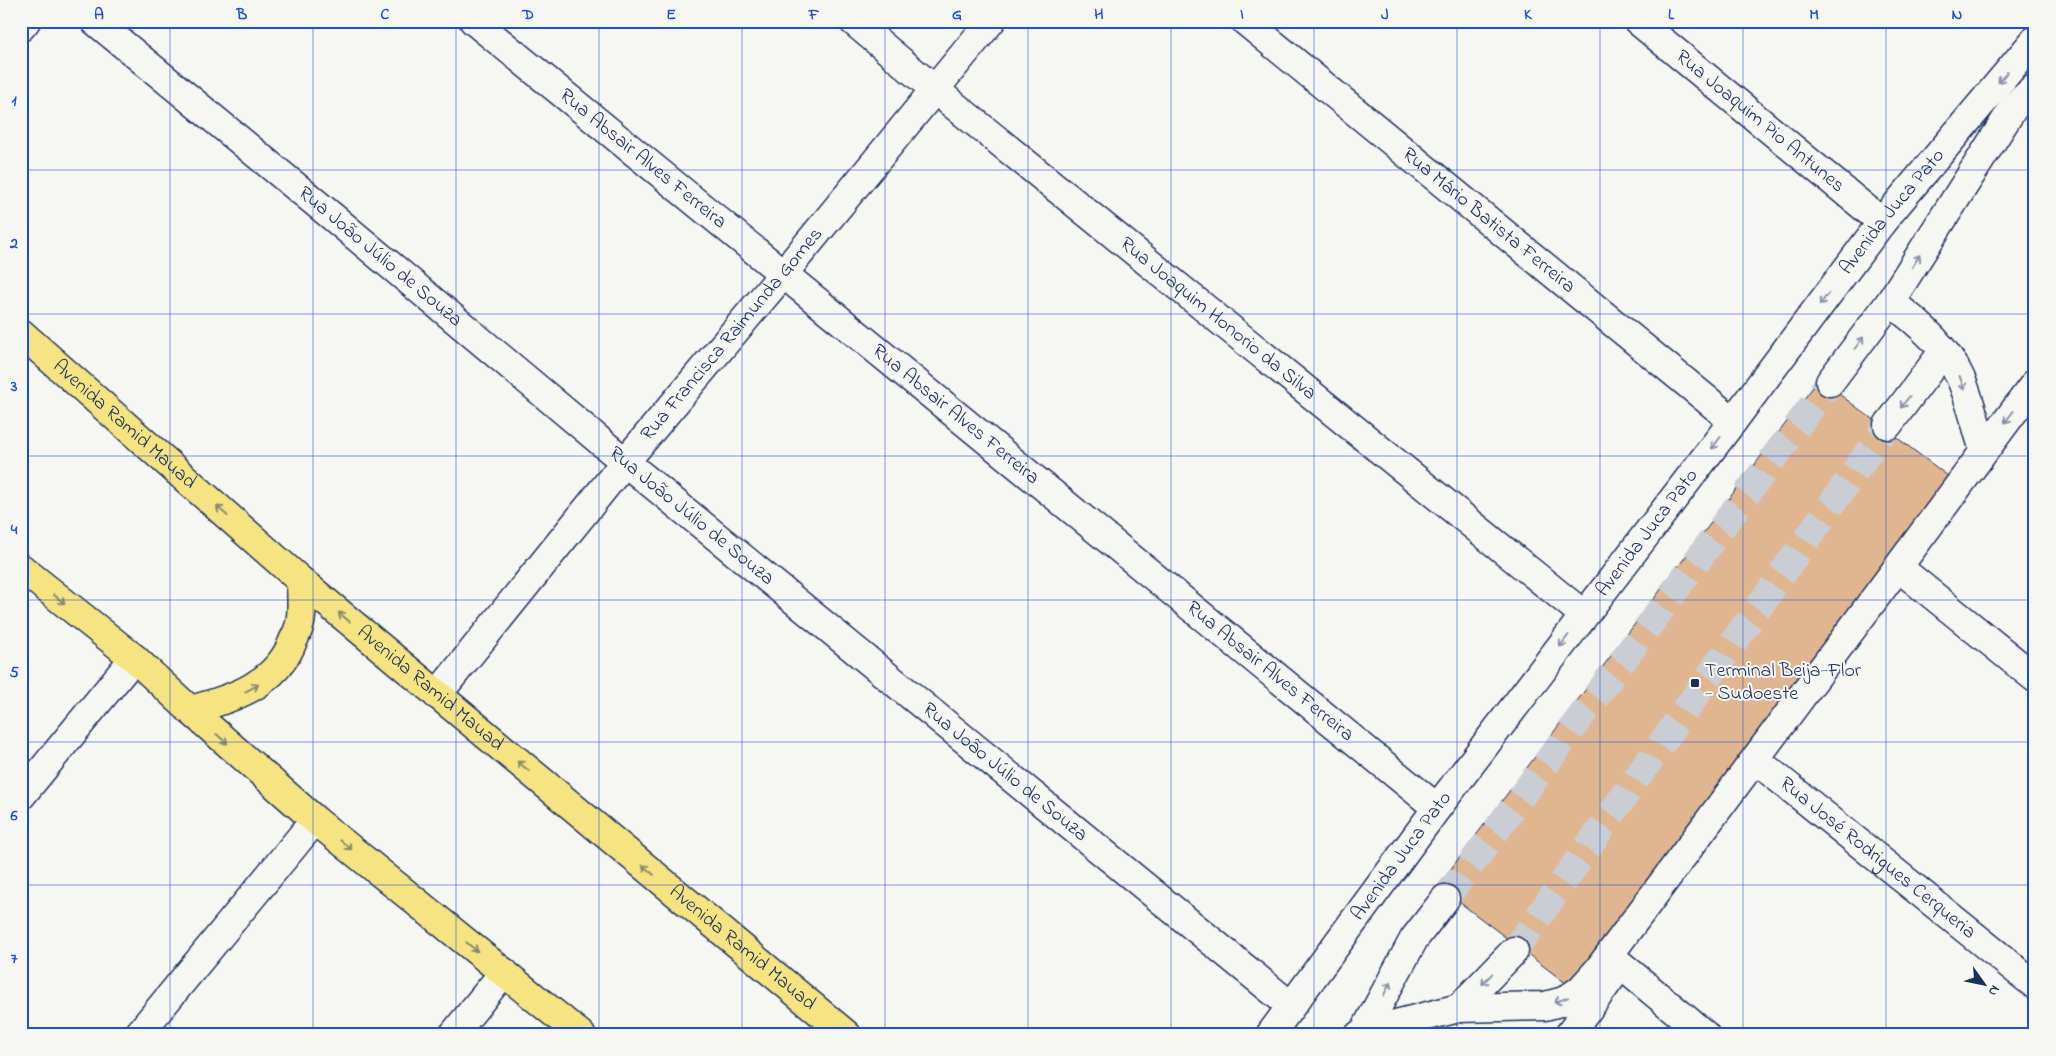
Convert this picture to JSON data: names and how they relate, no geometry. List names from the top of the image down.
{
  "streets": {
    "main road": ["Avenida Ramid Mauad"],
    "street": [
      "Rua Joaquim Pio Antunes",
      "Rua Absair Alves Ferreira",
      "Avenida Juca Pato",
      "Rua Mário Batista Ferreira",
      "Rua João Júlio de Souza",
      "Rua Joaquim Honorio da Silva",
      "Rua Francisca Raimunda Gomes",
      "Rua José Rodrigues Cerqueria"
    ]
  },
  "crossings": [
    ["Rua Joaquim Pio Antunes", "Avenida Juca Pato"],
    ["Rua Absair Alves Ferreira", "Avenida Juca Pato"],
    ["Rua Absair Alves Ferreira", "Rua Francisca Raimunda Gomes"],
    ["Avenida Juca Pato", "Rua Mário Batista Ferreira"],
    ["Avenida Juca Pato", "Rua João Júlio de Souza"],
    ["Avenida Juca Pato", "Rua Joaquim Honorio da Silva"],
    ["Rua João Júlio de Souza", "Rua Francisca Raimunda Gomes"],
    ["Rua Joaquim Honorio da Silva", "Rua Francisca Raimunda Gomes"],
    ["Rua Francisca Raimunda Gomes", "Avenida Ramid Mauad"]
  ],
  "places": {
    "transit": ["Terminal Beija-Flor - Sudoeste"]
  },
  "north": "bottom right",
  "grid": {
    "columns": [
      "A",
      "B",
      "C",
      "D",
      "E",
      "F",
      "G",
      "H",
      "I",
      "J",
      "K",
      "L",
      "M",
      "N"
    ],
    "rows": [
      "1",
      "2",
      "3",
      "4",
      "5",
      "6",
      "7"
    ]
  }
}
